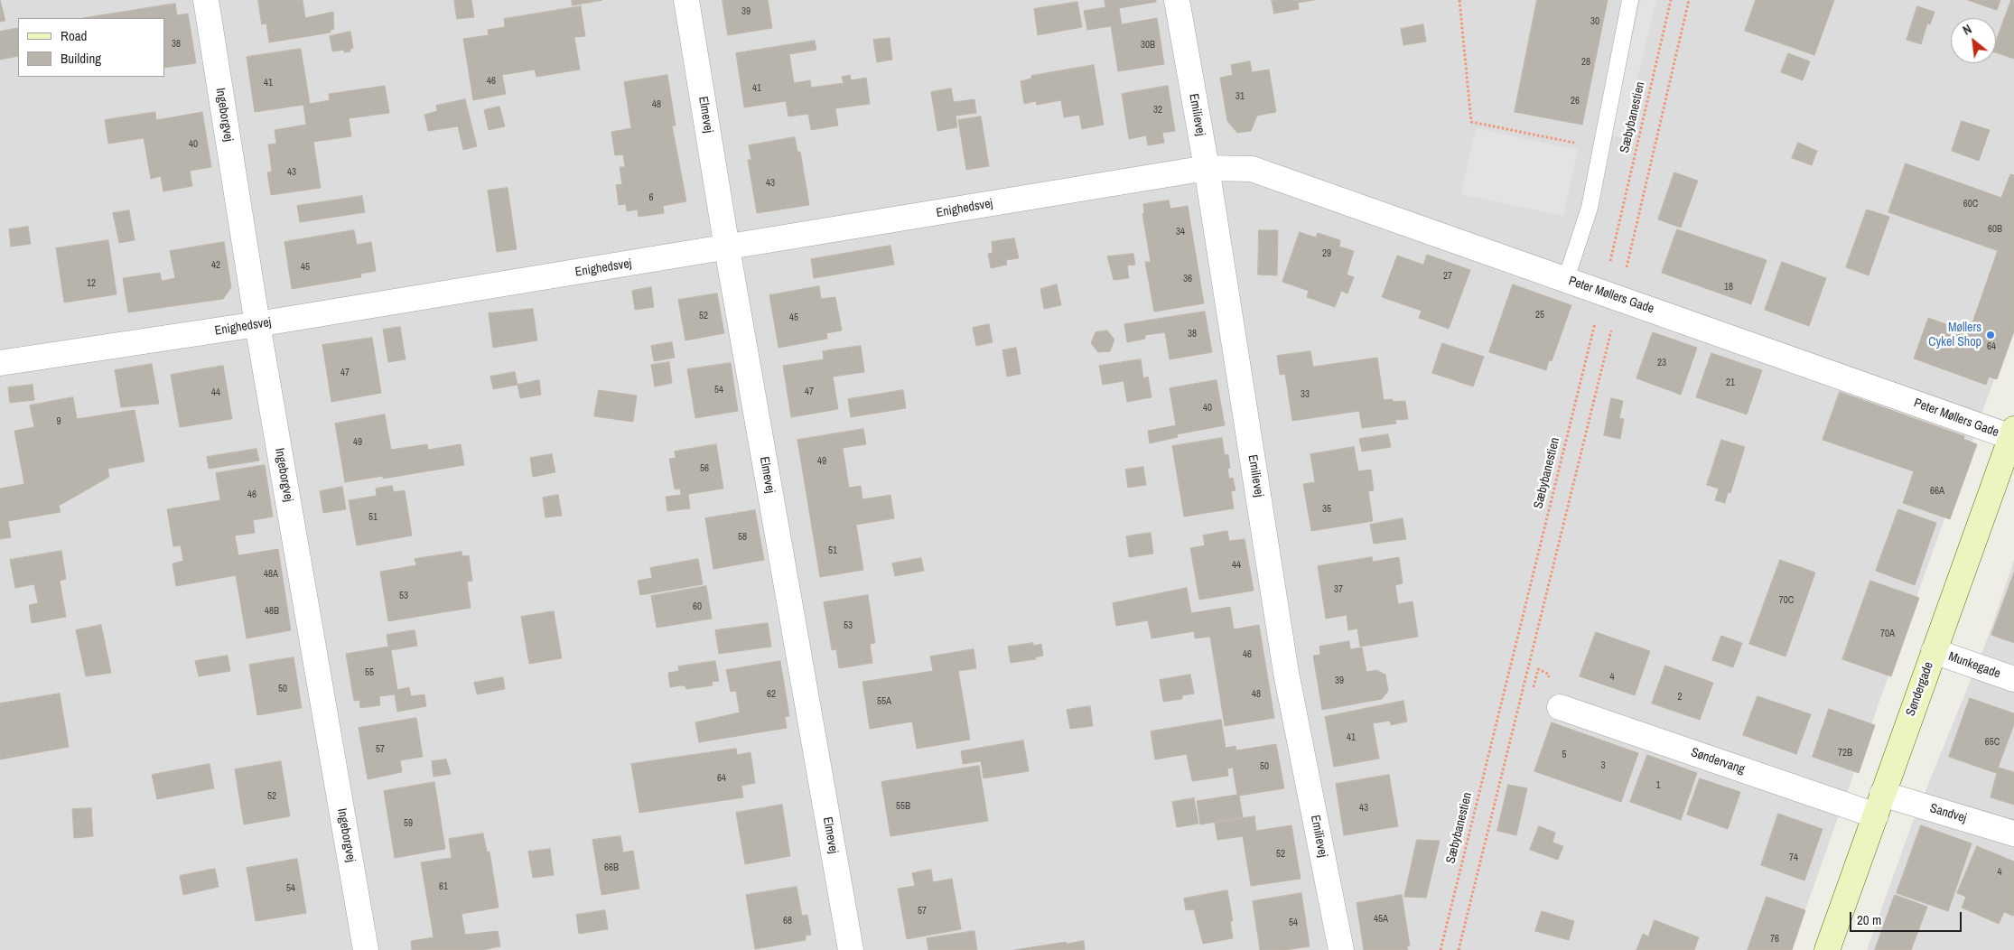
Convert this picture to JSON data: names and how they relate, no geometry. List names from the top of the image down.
{
  "streets": {
    "street": [
      "Ingeborgvej",
      "Elmevej",
      "Emilievej",
      "Enighedsvej",
      "Peter Møllers Gade",
      "Munkegade",
      "Søndergade",
      "Søndervang",
      "Sandvej"
    ],
    "path": ["Sæbybanestien"]
  },
  "crossings": [
    ["Ingeborgvej", "Enighedsvej"],
    ["Elmevej", "Enighedsvej"],
    ["Emilievej", "Enighedsvej"],
    ["Emilievej", "Peter Møllers Gade"],
    ["Sæbybanestien", "Peter Møllers Gade"],
    ["Enighedsvej", "Peter Møllers Gade"],
    ["Peter Møllers Gade", "Søndergade"],
    ["Munkegade", "Søndergade"],
    ["Søndergade", "Søndervang"],
    ["Søndergade", "Sandvej"],
    ["Søndervang", "Sandvej"]
  ],
  "places": ["Møllers Cykel Shop"],
  "house_numbers": [
    "39",
    "30",
    "38",
    "30B",
    "28",
    "46",
    "41",
    "41",
    "31",
    "26",
    "48",
    "32",
    "40",
    "43",
    "43",
    "6",
    "60C",
    "60B",
    "34",
    "29",
    "42",
    "45",
    "27",
    "36",
    "12",
    "18",
    "25",
    "52",
    "45",
    "38",
    "64",
    "23",
    "47",
    "21",
    "54",
    "47",
    "44",
    "33",
    "40",
    "9",
    "49",
    "49",
    "56",
    "66A",
    "46",
    "35",
    "51",
    "58",
    "51",
    "44",
    "48A",
    "37",
    "53",
    "70C",
    "60",
    "48B",
    "53",
    "70A",
    "46",
    "55",
    "4",
    "39",
    "50",
    "62",
    "48",
    "2",
    "55A",
    "41",
    "65C",
    "57",
    "72B",
    "5",
    "3",
    "50",
    "64",
    "1",
    "52",
    "55B",
    "43",
    "59",
    "52",
    "74",
    "66B",
    "4",
    "61",
    "54",
    "57",
    "45A",
    "68",
    "54",
    "76"
  ],
  "legend": ["Road", "Building"],
  "scale_bar": "20 m",
  "north": "top left"
}
